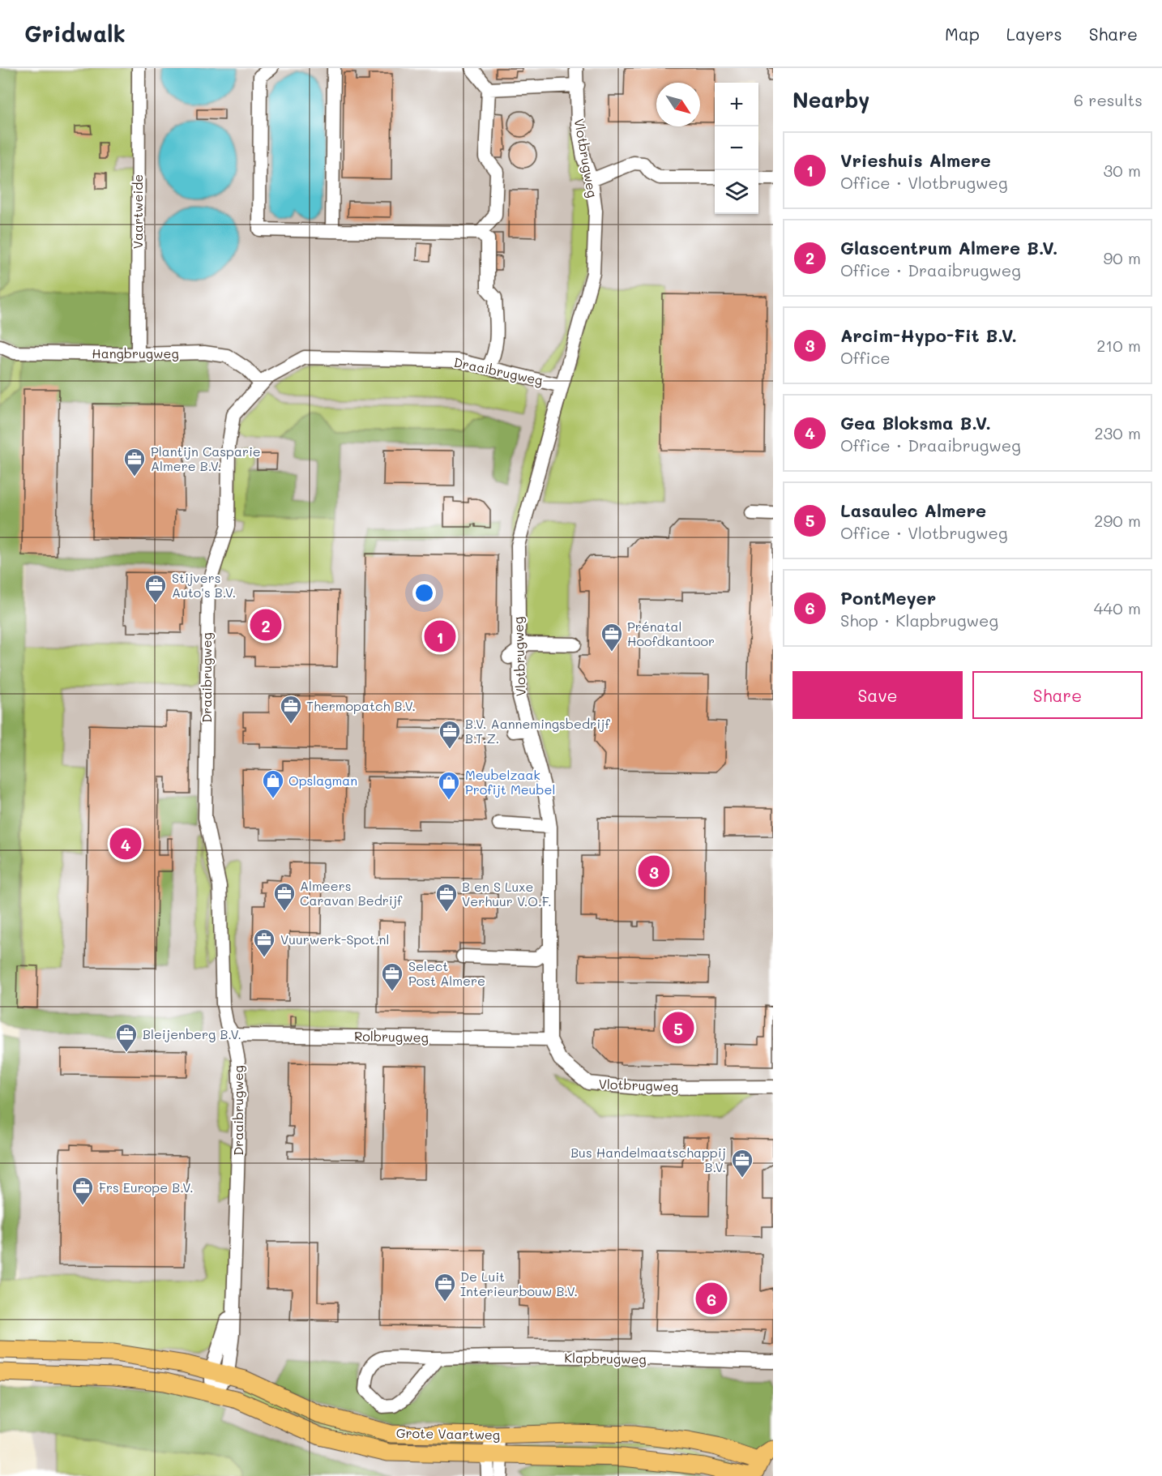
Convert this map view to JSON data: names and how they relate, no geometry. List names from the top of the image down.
{
  "streets": {
    "main road": ["Grote Vaartweg"],
    "street": [
      "Vlotbrugweg",
      "Vaartweide",
      "Hangbrugweg",
      "Draaibrugweg",
      "Rolbrugweg",
      "Klapbrugweg"
    ]
  },
  "crossings": [
    ["Vlotbrugweg", "Draaibrugweg"],
    ["Vlotbrugweg", "Rolbrugweg"],
    ["Vaartweide", "Hangbrugweg"],
    ["Hangbrugweg", "Draaibrugweg"],
    ["Draaibrugweg", "Rolbrugweg"],
    ["Draaibrugweg", "Grote Vaartweg"]
  ],
  "places": {
    "office": [
      "Plantijn Casparie Almere B.V.",
      "Stijvers Auto's B.V.",
      "Prénatal Hoofdkantoor",
      "Thermopatch B.V.",
      "B.V. Aannemingsbedrijf B.T.Z.",
      "Almeers Caravan Bedrijf",
      "B en S Luxe Verhuur V.O.F.",
      "Vuurwerk-Spot.nl",
      "Select Post Almere",
      "Bleijenberg B.V.",
      "Bus Handelmaatschappij B.V.",
      "Frs Europe B.V.",
      "De Luit Interieurbouw B.V."
    ],
    "shop": ["Opslagman", "Meubelzaak Profijt Meubel"]
  },
  "north": "bottom right",
  "page": {
    "header": "Gridwalk",
    "nav": ["Map", "Layers", "Share"],
    "heading": ["Nearby", "6 results"],
    "map_buttons": ["+", "−"],
    "list": [
      {
        "mark": "1",
        "name": "Vrieshuis Almere",
        "note": "Office · Vlotbrugweg",
        "value": "30 m"
      },
      {
        "mark": "2",
        "name": "Glascentrum Almere B.V.",
        "note": "Office · Draaibrugweg",
        "value": "90 m"
      },
      {
        "mark": "3",
        "name": "Arcim-Hypo-Fit B.V.",
        "note": "Office",
        "value": "210 m"
      },
      {
        "mark": "4",
        "name": "Gea Bloksma B.V.",
        "note": "Office · Draaibrugweg",
        "value": "230 m"
      },
      {
        "mark": "5",
        "name": "Lasaulec Almere",
        "note": "Office · Vlotbrugweg",
        "value": "290 m"
      },
      {
        "mark": "6",
        "name": "PontMeyer",
        "note": "Shop · Klapbrugweg",
        "value": "440 m"
      }
    ],
    "pins": [
      "2",
      "1",
      "4",
      "3",
      "5",
      "6"
    ],
    "buttons": ["Save", "Share"]
  }
}
